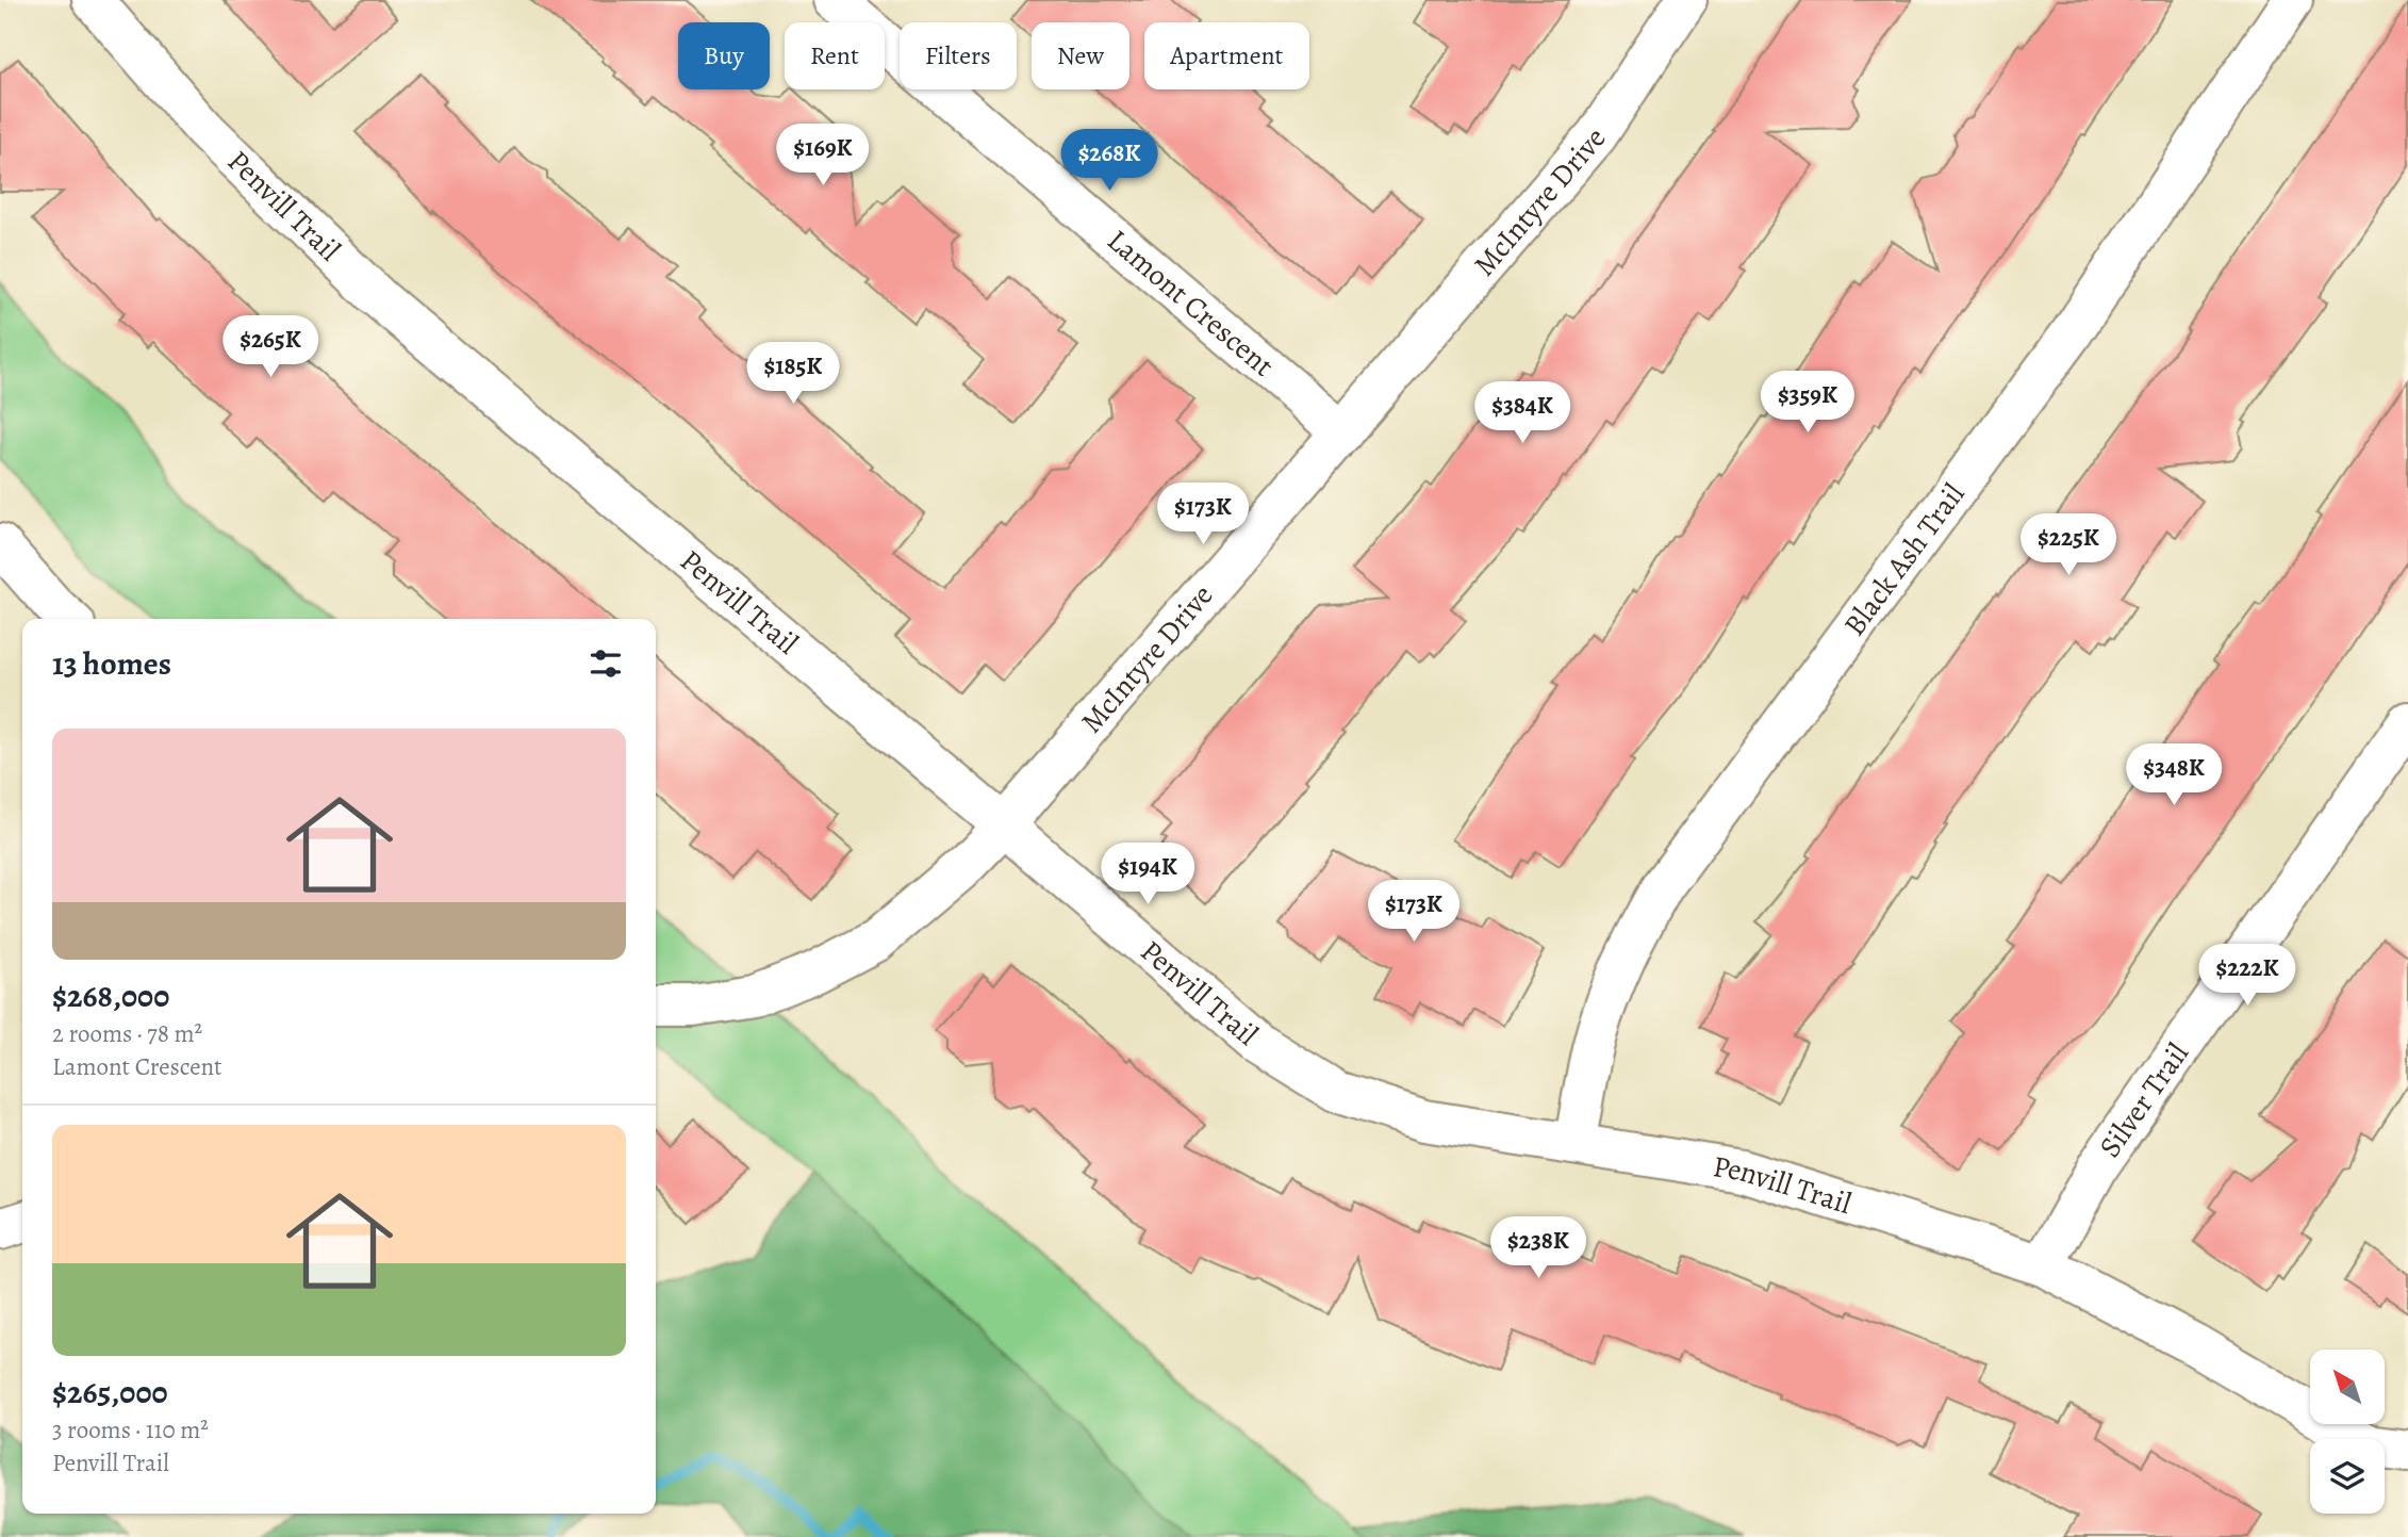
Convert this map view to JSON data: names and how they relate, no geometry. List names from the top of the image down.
{
  "streets": {
    "street": [
      "McIntyre Drive",
      "Penvill Trail",
      "Lamont Crescent",
      "Black Ash Trail",
      "Silver Trail"
    ]
  },
  "crossings": [
    ["McIntyre Drive", "Penvill Trail"],
    ["McIntyre Drive", "Lamont Crescent"],
    ["Penvill Trail", "Black Ash Trail"],
    ["Penvill Trail", "Silver Trail"]
  ],
  "north": "top left",
  "page": {
    "chip": [
      "Buy",
      "Rent",
      "Filters",
      "New",
      "Apartment"
    ],
    "price": [
      "$169K",
      "$268K",
      "$265K",
      "$185K",
      "$359K",
      "$384K",
      "$173K",
      "$225K",
      "$348K",
      "$194K",
      "$173K",
      "$222K",
      "$238K"
    ],
    "heading": "13 homes",
    "list": [
      {
        "name": "$268,000",
        "note": "2 rooms · 78 m² · Lamont Crescent"
      },
      {
        "name": "$265,000",
        "note": "3 rooms · 110 m² · Penvill Trail"
      }
    ]
  }
}
